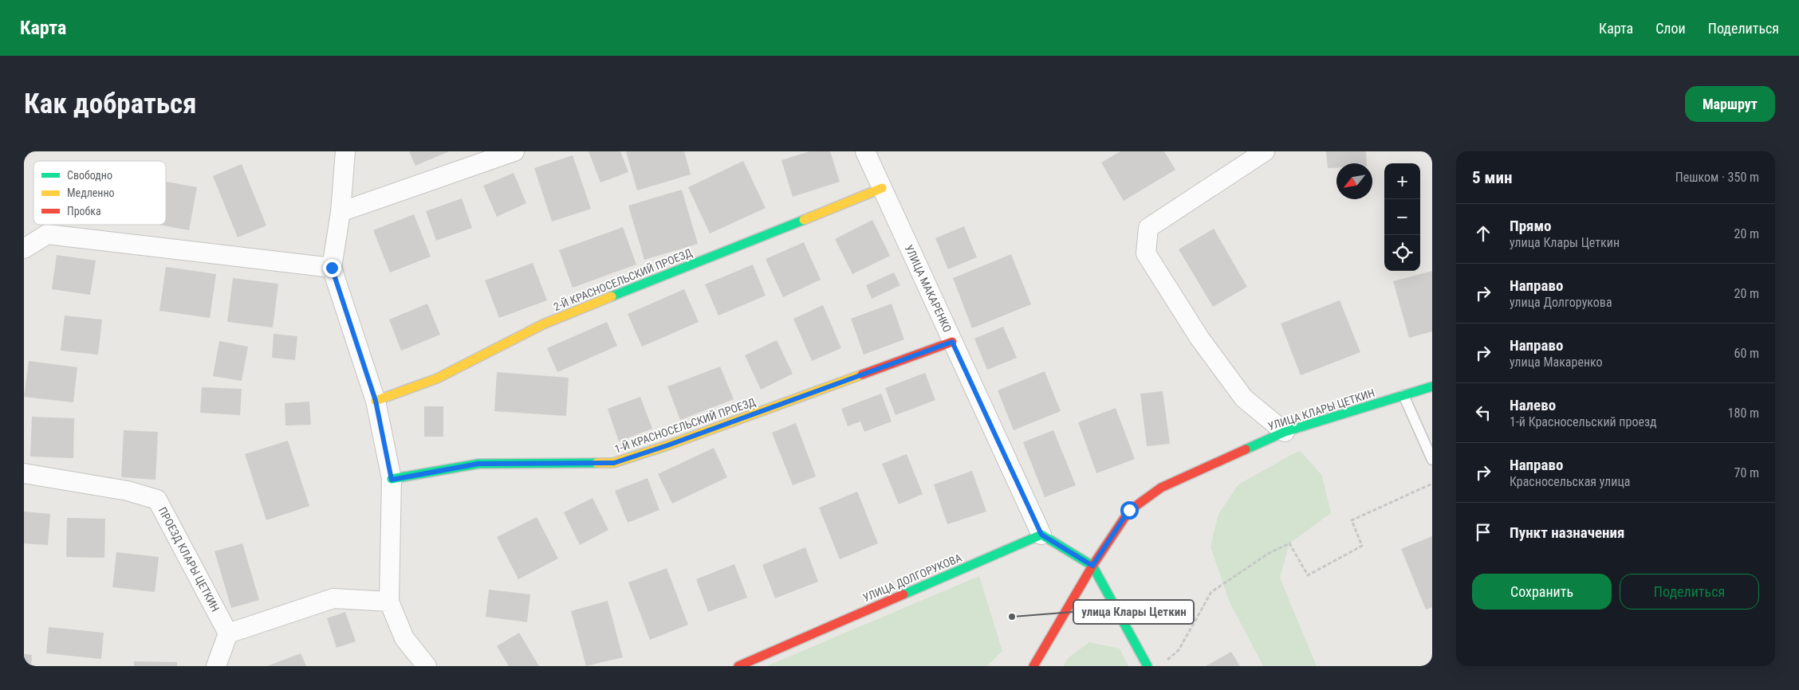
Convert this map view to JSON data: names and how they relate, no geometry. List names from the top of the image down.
{
  "streets": {
    "street": [
      "2-Й КРАСНОСЕЛЬСКИЙ ПРОЕЗД",
      "УЛИЦА МАКАРЕНКО",
      "УЛИЦА КЛАРЫ ЦЕТКИН",
      "1-Й КРАСНОСЕЛЬСКИЙ ПРОЕЗД",
      "ПРОЕЗД КЛАРЫ ЦЕТКИН",
      "УЛИЦА ДОЛГОРУКОВА"
    ]
  },
  "crossings": [
    ["2-Й КРАСНОСЕЛЬСКИЙ ПРОЕЗД", "УЛИЦА МАКАРЕНКО"],
    ["УЛИЦА МАКАРЕНКО", "1-Й КРАСНОСЕЛЬСКИЙ ПРОЕЗД"],
    ["УЛИЦА МАКАРЕНКО", "УЛИЦА ДОЛГОРУКОВА"]
  ],
  "places": ["улица Клары Цеткин"],
  "legend": ["Свободно", "Медленно", "Пробка"],
  "north": "bottom left",
  "page": {
    "header": "Карта",
    "nav": ["Карта", "Слои", "Поделиться"],
    "buttons": [
      "Маршрут",
      ["Сохранить", "Поделиться"]
    ],
    "title": "Как добраться",
    "heading": ["5 мин", "Пешком · 350 m"],
    "map_buttons": ["+", "−"],
    "list": [
      ["Прямо", "улица Клары Цеткин", "20 m"],
      ["Направо", "улица Долгорукова", "20 m"],
      ["Направо", "улица Макаренко", "60 m"],
      ["Налево", "1-й Красносельский проезд", "180 m"],
      ["Направо", "Красносельская улица", "70 m"],
      "Пункт назначения"
    ]
  }
}
